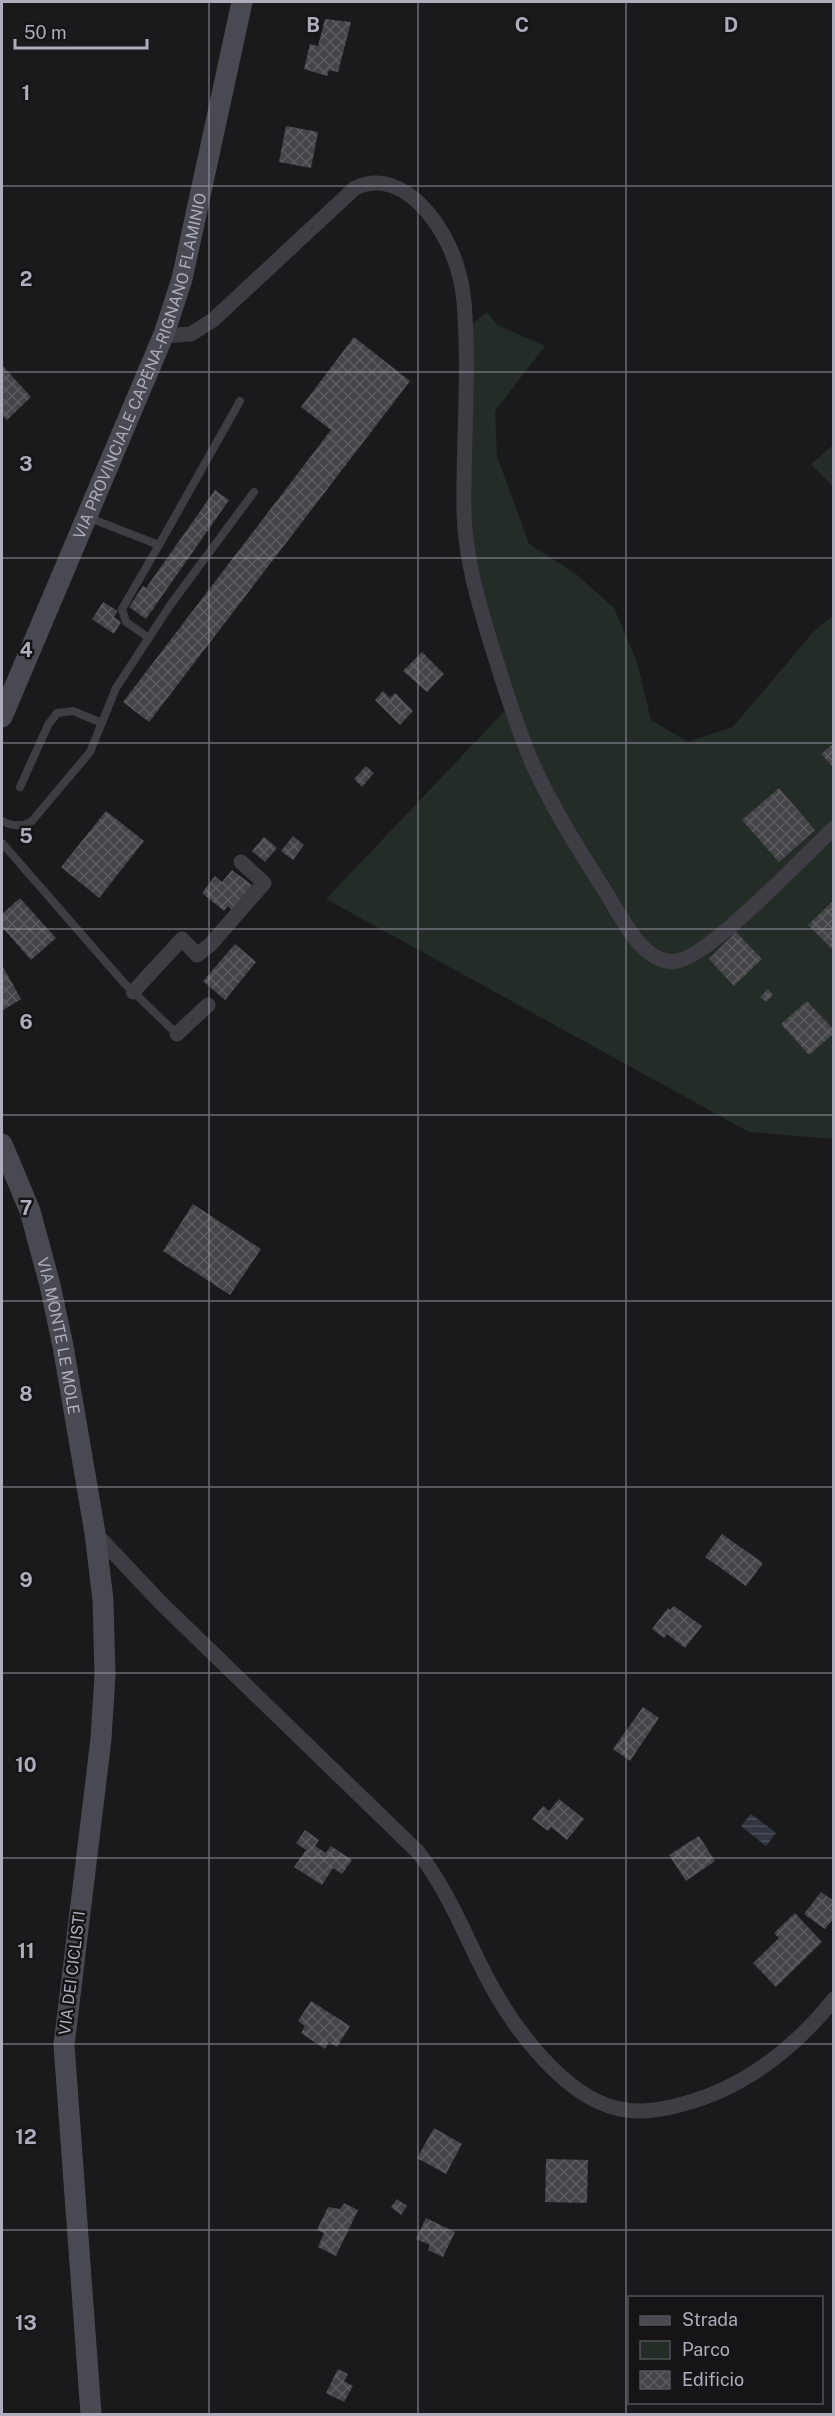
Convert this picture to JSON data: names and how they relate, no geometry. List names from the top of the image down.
{
  "streets": {
    "street": ["VIA PROVINCIALE CAPENA-RIGNANO FLAMINIO", "VIA MONTE LE MOLE", "VIA DEI CICLISTI"]
  },
  "crossings": [
    ["VIA MONTE LE MOLE", "VIA DEI CICLISTI"]
  ],
  "legend": ["Strada", "Parco", "Edificio"],
  "scale_bar": "50 m",
  "grid": {
    "columns": ["B", "C", "D"],
    "rows": [
      "1",
      "2",
      "3",
      "4",
      "5",
      "6",
      "7",
      "8",
      "9",
      "10",
      "11",
      "12",
      "13"
    ]
  }
}
